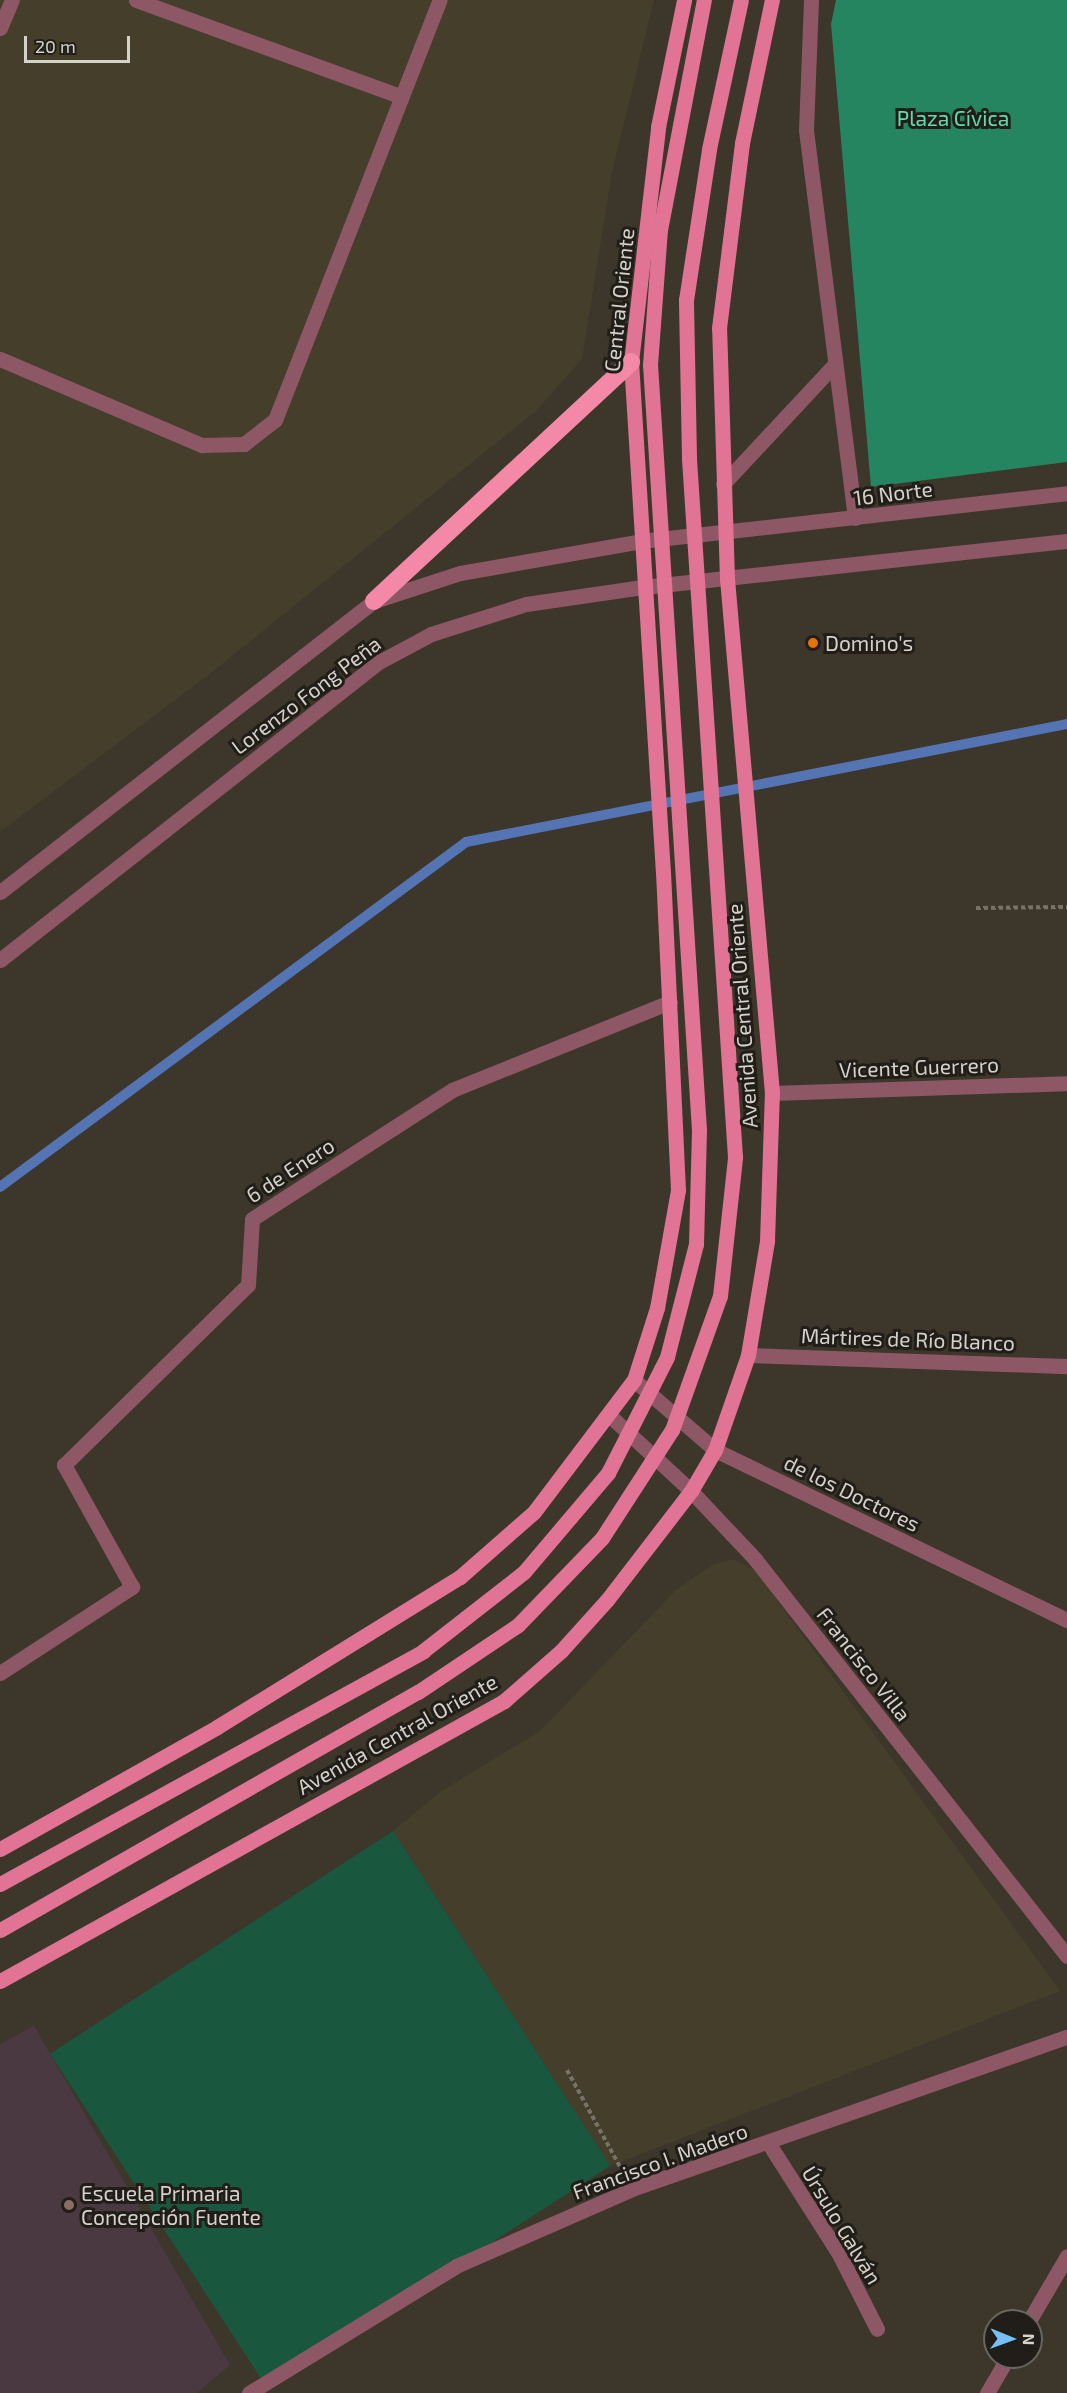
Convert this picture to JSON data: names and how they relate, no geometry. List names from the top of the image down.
{
  "streets": {
    "main road": ["Central Oriente", "Avenida Central Oriente"],
    "street": [
      "16 Norte",
      "Lorenzo Fong Peña",
      "Vicente Guerrero",
      "6 de Enero",
      "Mártires de Río Blanco",
      "de los Doctores",
      "Francisco Villa",
      "Francisco I. Madero",
      "Úrsulo Galván"
    ]
  },
  "crossings": [
    ["Central Oriente", "Lorenzo Fong Peña"],
    ["Central Oriente", "6 de Enero"],
    ["16 Norte", "Lorenzo Fong Peña"],
    ["Lorenzo Fong Peña", "Avenida Central Oriente"],
    ["Avenida Central Oriente", "Vicente Guerrero"],
    ["Avenida Central Oriente", "Mártires de Río Blanco"],
    ["Avenida Central Oriente", "de los Doctores"],
    ["Avenida Central Oriente", "Francisco Villa"],
    ["Francisco I. Madero", "Úrsulo Galván"]
  ],
  "parks": ["Plaza Cívica"],
  "places": ["Domino's", "Escuela Primaria Concepción Fuente"],
  "scale_bar": "20 m",
  "north": "right"
}
